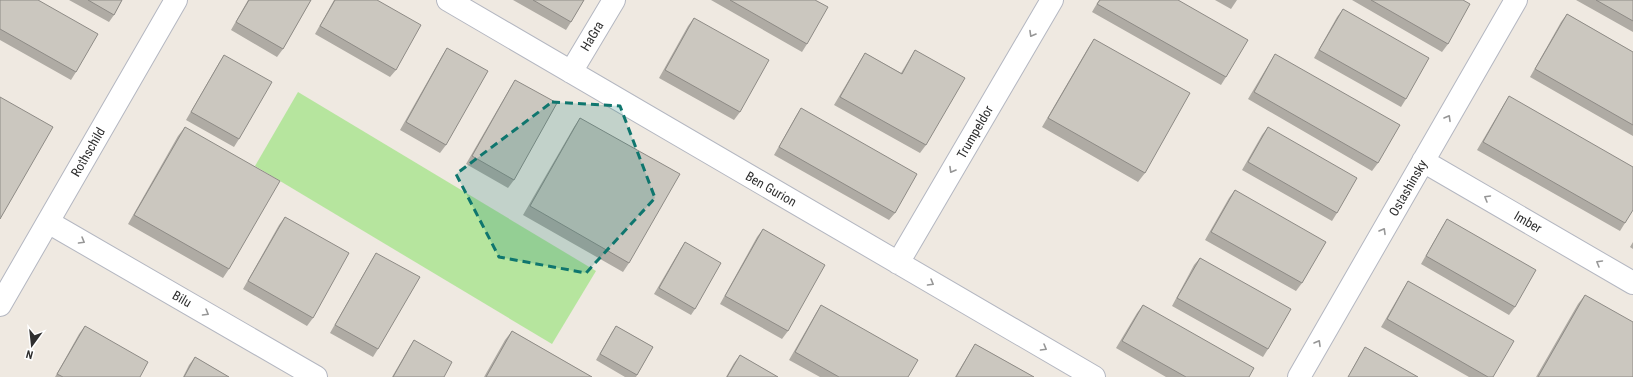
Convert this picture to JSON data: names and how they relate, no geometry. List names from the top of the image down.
{
  "streets": {
    "street": [
      "HaGra",
      "Trumpeldor",
      "Rothschild",
      "Ostashinsky",
      "Ben Gurion",
      "Imber",
      "Bilu"
    ]
  },
  "crossings": [
    ["HaGra", "Ben Gurion"],
    ["Trumpeldor", "Ben Gurion"],
    ["Rothschild", "Bilu"],
    ["Ostashinsky", "Imber"]
  ],
  "one_way": [
    "Trumpeldor",
    "Ostashinsky",
    "Imber",
    "Bilu"
  ],
  "north": "bottom"
}
